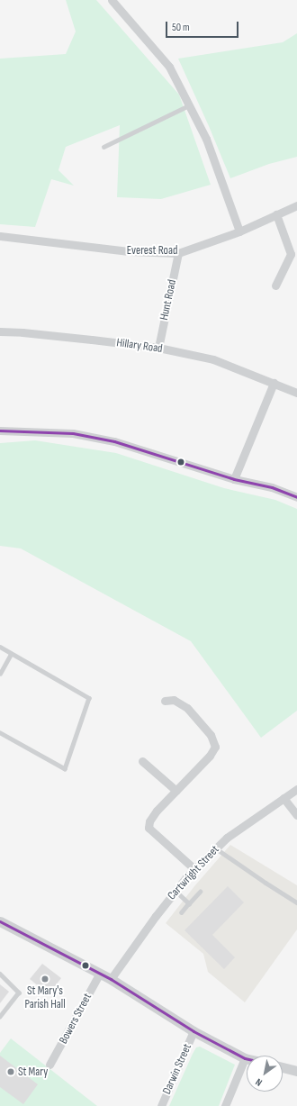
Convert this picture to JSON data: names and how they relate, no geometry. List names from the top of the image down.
{
  "streets": {
    "street": [
      "Everest Road",
      "Hunt Road",
      "Hillary Road",
      "Cartwright Street",
      "Bowers Street",
      "Darwin Street"
    ]
  },
  "crossings": [
    ["Everest Road", "Hunt Road"],
    ["Hunt Road", "Hillary Road"]
  ],
  "places": ["St Mary's Parish Hall", "St Mary"],
  "scale_bar": "50 m",
  "north": "bottom left"
}
